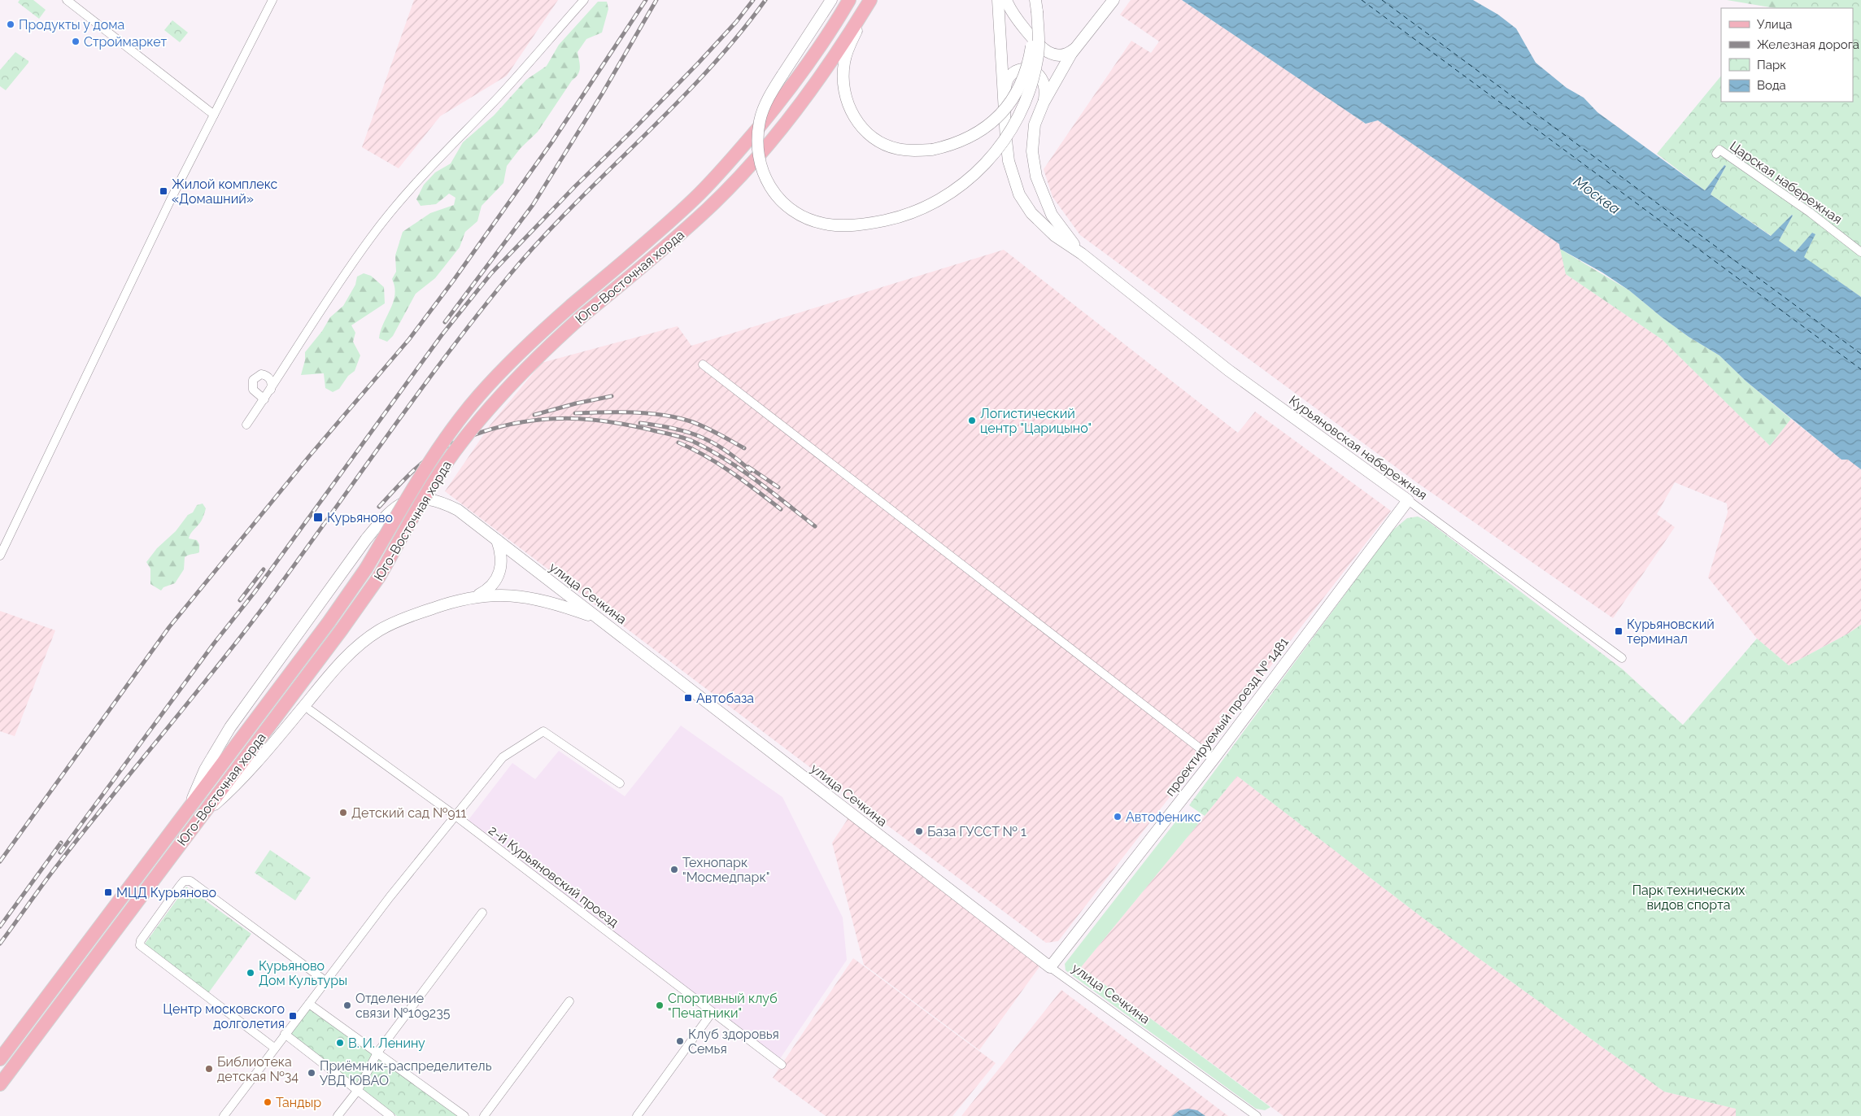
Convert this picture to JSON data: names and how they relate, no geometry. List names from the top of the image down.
{
  "streets": {
    "main road": ["Юго-Восточная хорда"],
    "street": [
      "Царская набережная",
      "Курьяновская набережная",
      "улица Сечкина",
      "проектируемый проезд № 1481",
      "2-й Курьяновский проезд"
    ]
  },
  "crossings": [
    ["Юго-Восточная хорда", "улица Сечкина"],
    ["Курьяновская набережная", "проектируемый проезд № 1481"],
    ["улица Сечкина", "проектируемый проезд № 1481"]
  ],
  "water": ["Москва"],
  "parks": ["Парк технических видов спорта"],
  "places": {
    "other": [
      "Продукты у дома",
      "Строймаркет",
      "Логистический центр \"Царицыно\"",
      "Детский сад №911",
      "Автофеникс",
      "База ГУССТ № 1",
      "Технопарк \"Мосмедпарк\"",
      "Курьяново Дом Культуры",
      "Отделение связи №109235",
      "Спортивный клуб \"Печатники\"",
      "Клуб здоровья Семья",
      "В. И. Ленину",
      "Библиотека детская №34",
      "Приёмник-распределитель УВД ЮВАО",
      "Тандыр"
    ],
    "transit": [
      "Жилой комплекс «Домашний»",
      "Курьяново",
      "Курьяновский терминал",
      "Автобаза",
      "МЦД Курьяново",
      "Центр московского долголетия"
    ]
  },
  "legend": [
    "Улица",
    "Железная дорога",
    "Парк",
    "Вода"
  ]
}
